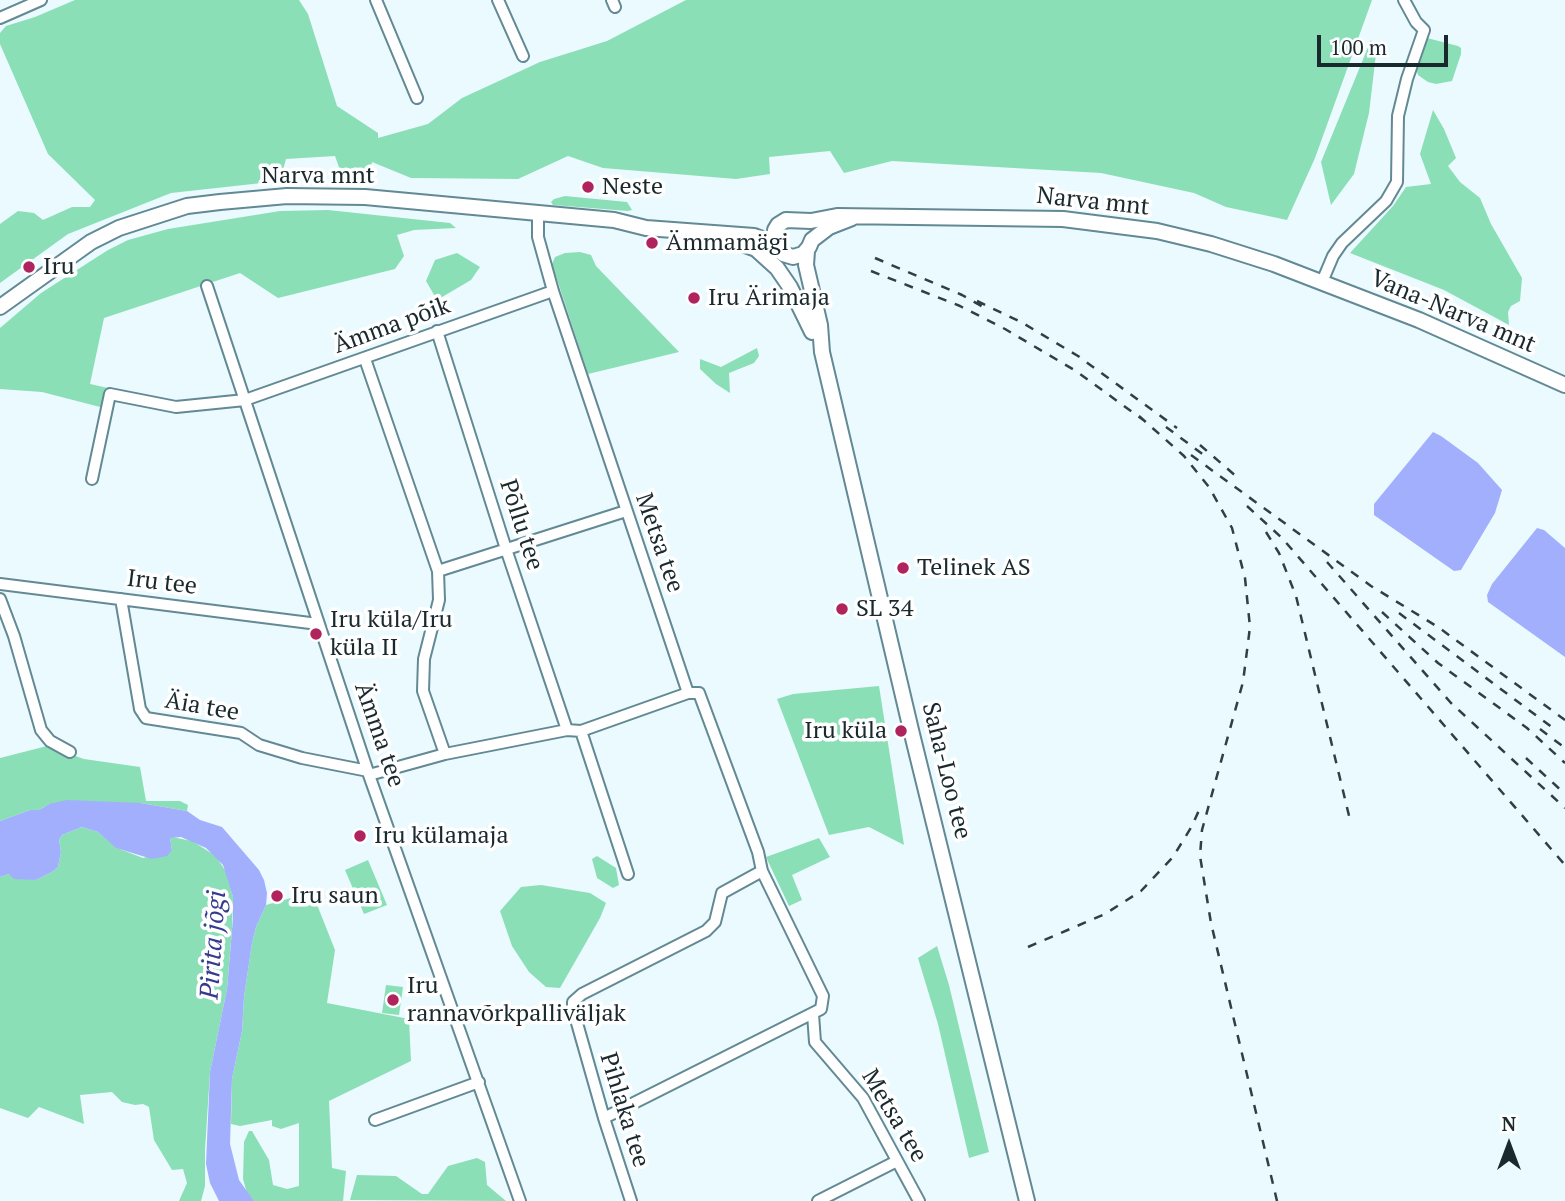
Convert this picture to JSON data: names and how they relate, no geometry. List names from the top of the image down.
{
  "streets": {
    "main road": ["Narva mnt", "Vana-Narva mnt", "Saha-Loo tee"],
    "street": [
      "Ämma põik",
      "Põllu tee",
      "Metsa tee",
      "Iru tee",
      "Äia tee",
      "Ämma tee",
      "Pihlaka tee"
    ]
  },
  "crossings": [
    ["Narva mnt", "Vana-Narva mnt"],
    ["Narva mnt", "Metsa tee"],
    ["Narva mnt", "Saha-Loo tee"],
    ["Ämma põik", "Põllu tee"],
    ["Ämma põik", "Metsa tee"],
    ["Ämma põik", "Ämma tee"],
    ["Põllu tee", "Äia tee"],
    ["Metsa tee", "Äia tee"],
    ["Metsa tee", "Pihlaka tee"],
    ["Iru tee", "Äia tee"],
    ["Iru tee", "Ämma tee"],
    ["Äia tee", "Ämma tee"]
  ],
  "water": ["Pirita jõgi"],
  "places": [
    "Neste",
    "Ämmamägi",
    "Iru",
    "Iru Ärimaja",
    "Telinek AS",
    "SL 34",
    "Iru küla/Iru küla II",
    "Iru küla",
    "Iru külamaja",
    "Iru saun",
    "Iru rannavõrkpalliväljak"
  ],
  "scale_bar": "100 m",
  "north": "top"
}
